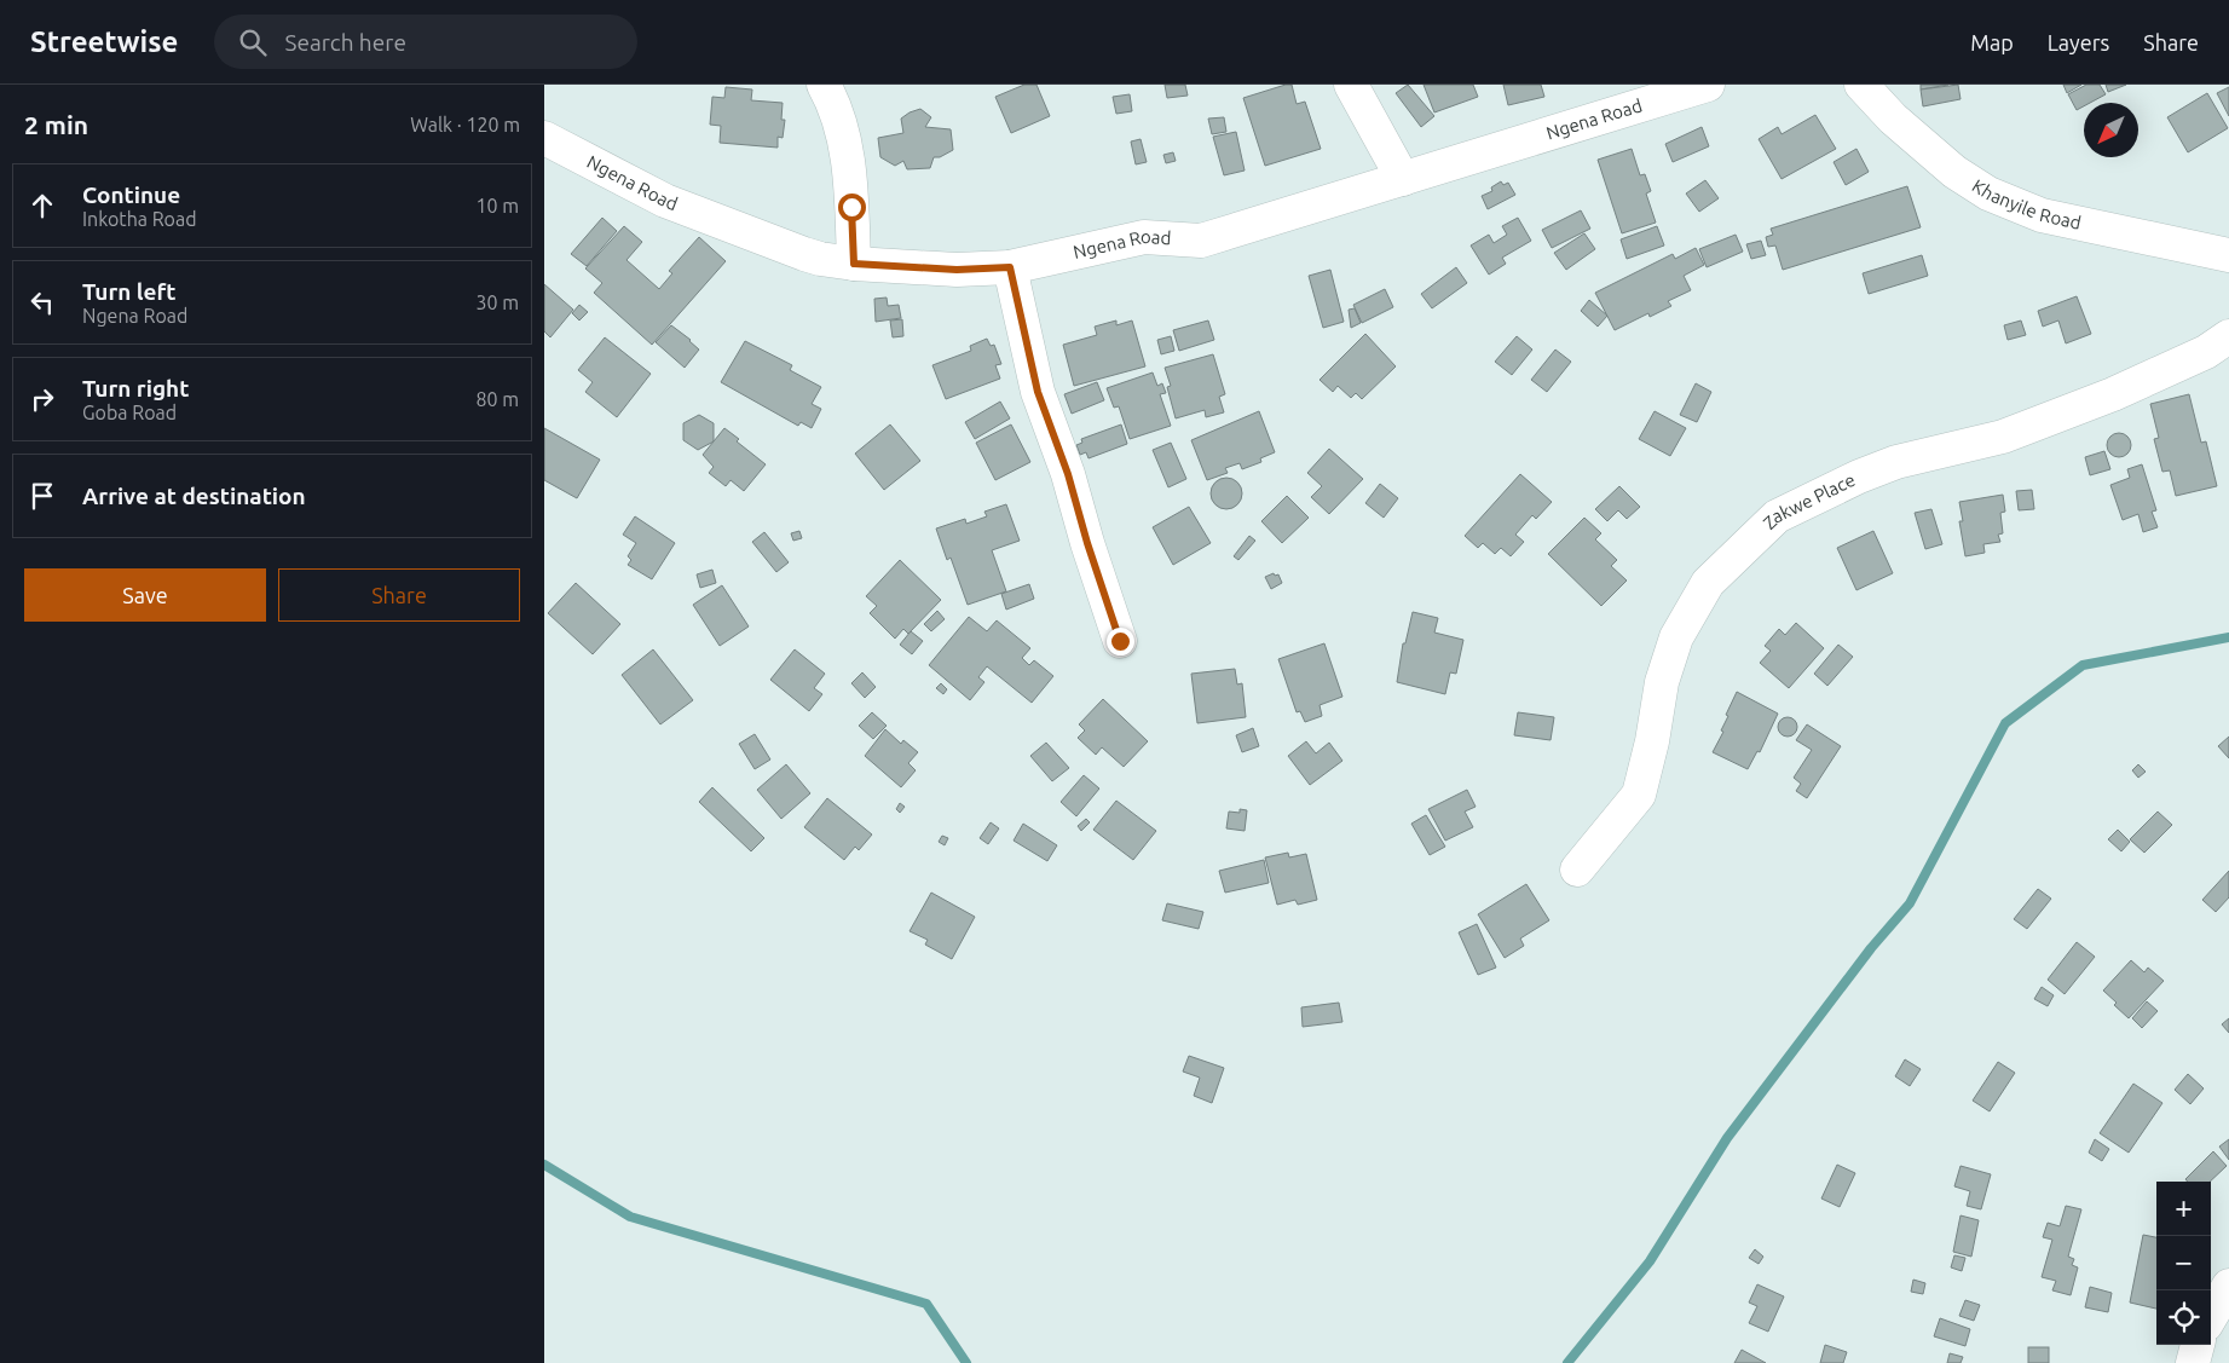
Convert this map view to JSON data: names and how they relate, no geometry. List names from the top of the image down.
{
  "streets": {
    "street": ["Ngena Road", "Khanyile Road", "Zakwe Place"]
  },
  "north": "bottom left",
  "page": {
    "header": "Streetwise",
    "search": "Search here",
    "nav": ["Map", "Layers", "Share"],
    "heading": ["2 min", "Walk · 120 m"],
    "list": [
      ["Continue", "Inkotha Road", "10 m"],
      ["Turn left", "Ngena Road", "30 m"],
      ["Turn right", "Goba Road", "80 m"],
      "Arrive at destination"
    ],
    "buttons": ["Save", "Share"],
    "map_buttons": ["+", "−"]
  }
}
